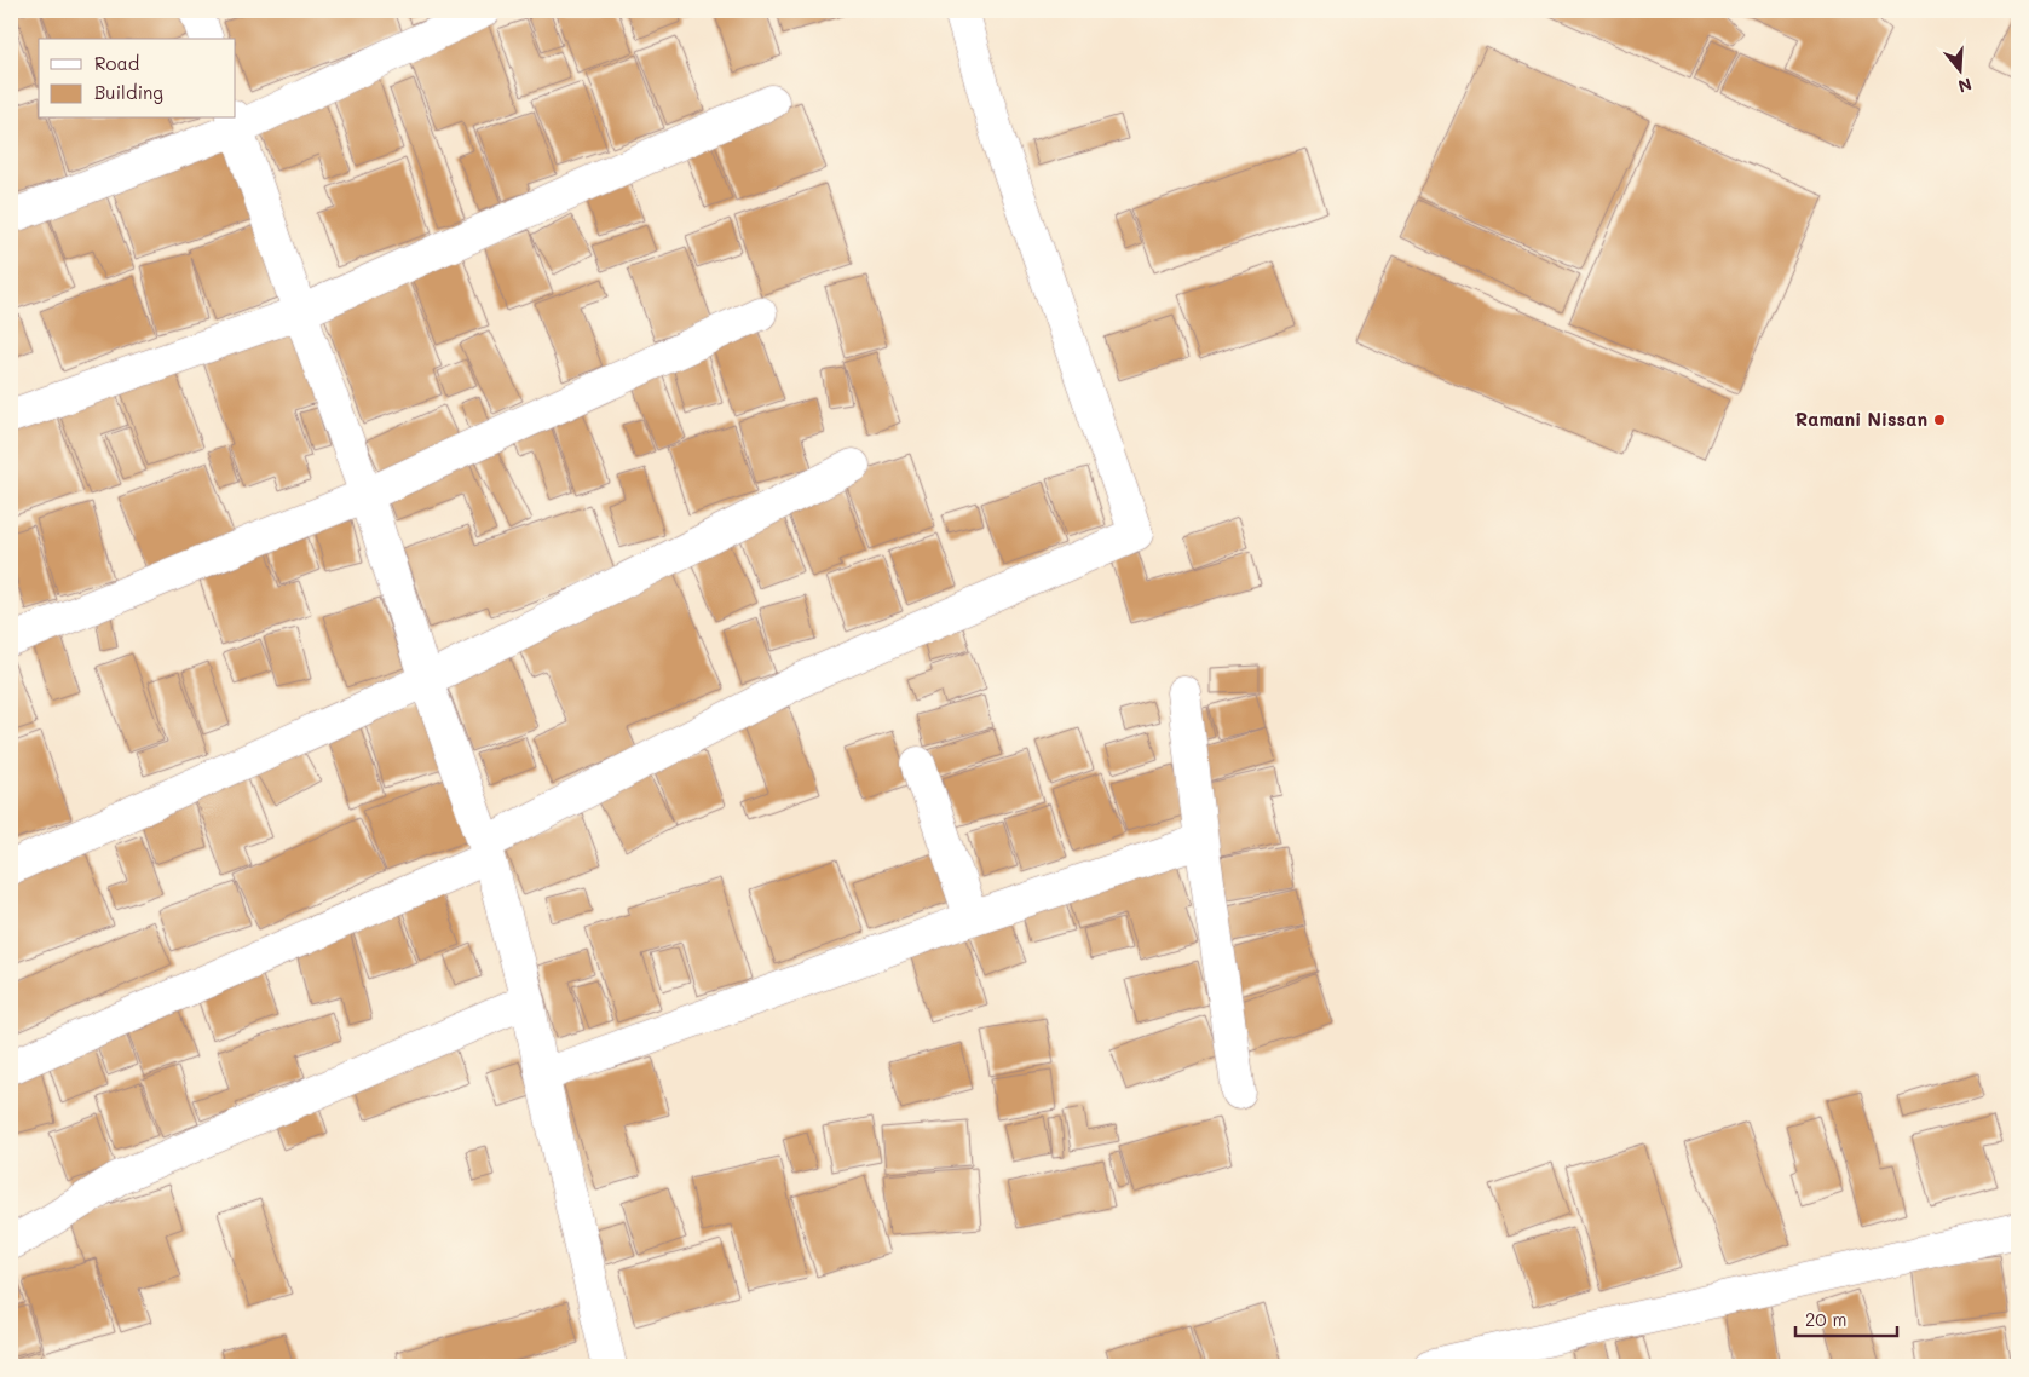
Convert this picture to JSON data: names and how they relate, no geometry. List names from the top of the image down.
{
  "places": ["Ramani Nissan"],
  "legend": ["Road", "Building"],
  "scale_bar": "20 m",
  "north": "bottom"
}
